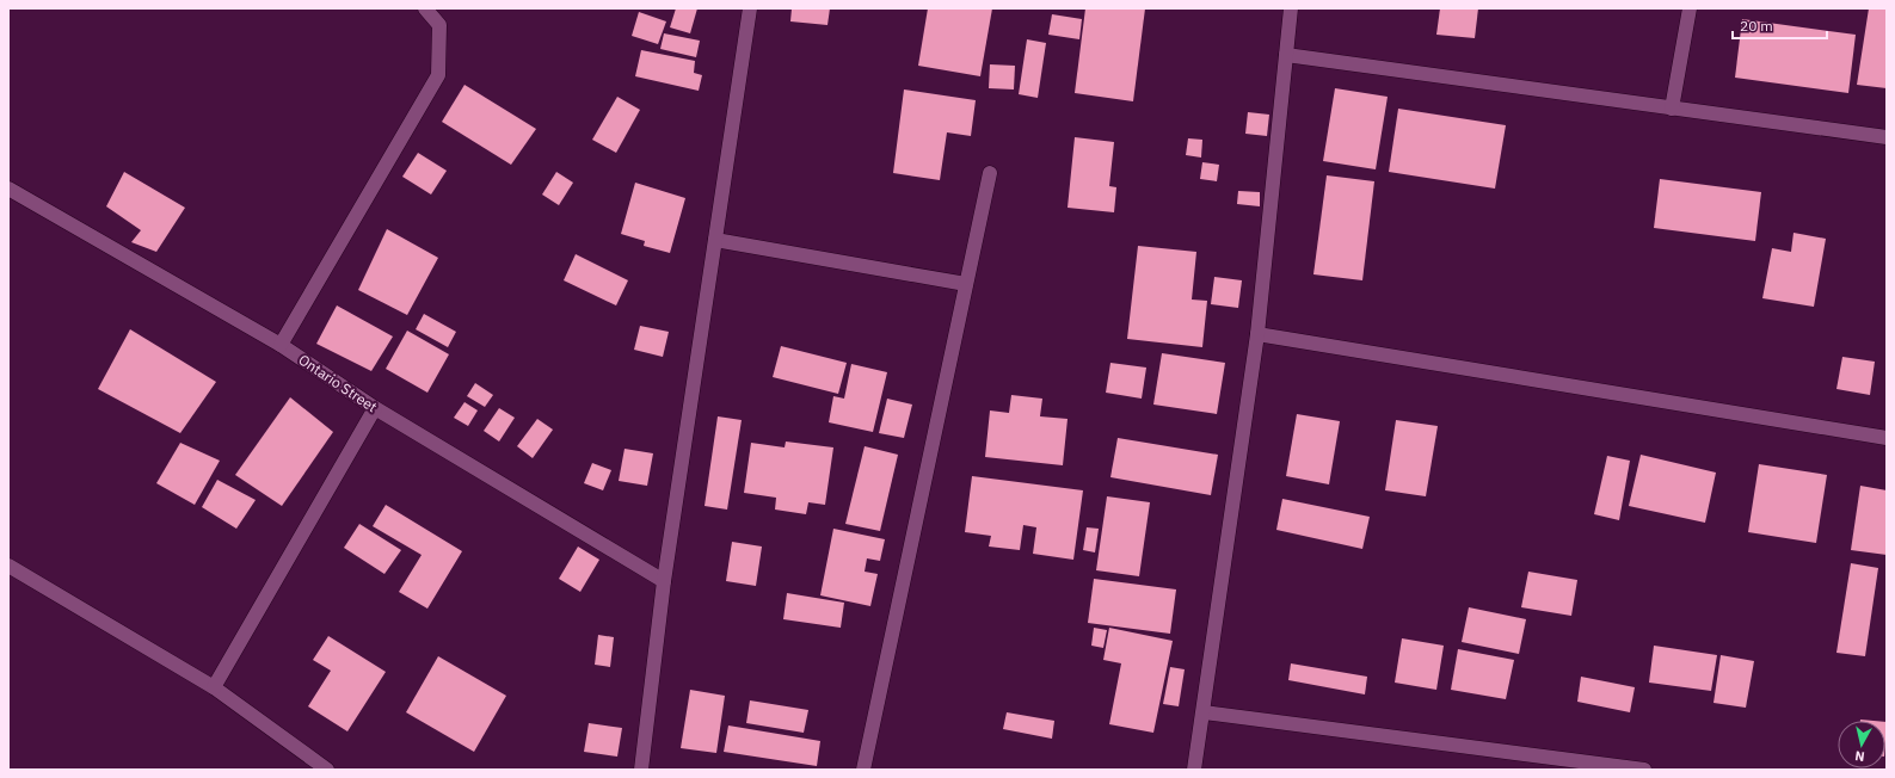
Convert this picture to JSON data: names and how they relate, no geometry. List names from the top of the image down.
{
  "streets": {
    "street": ["Ontario Street"]
  },
  "scale_bar": "20 m",
  "north": "bottom"
}
